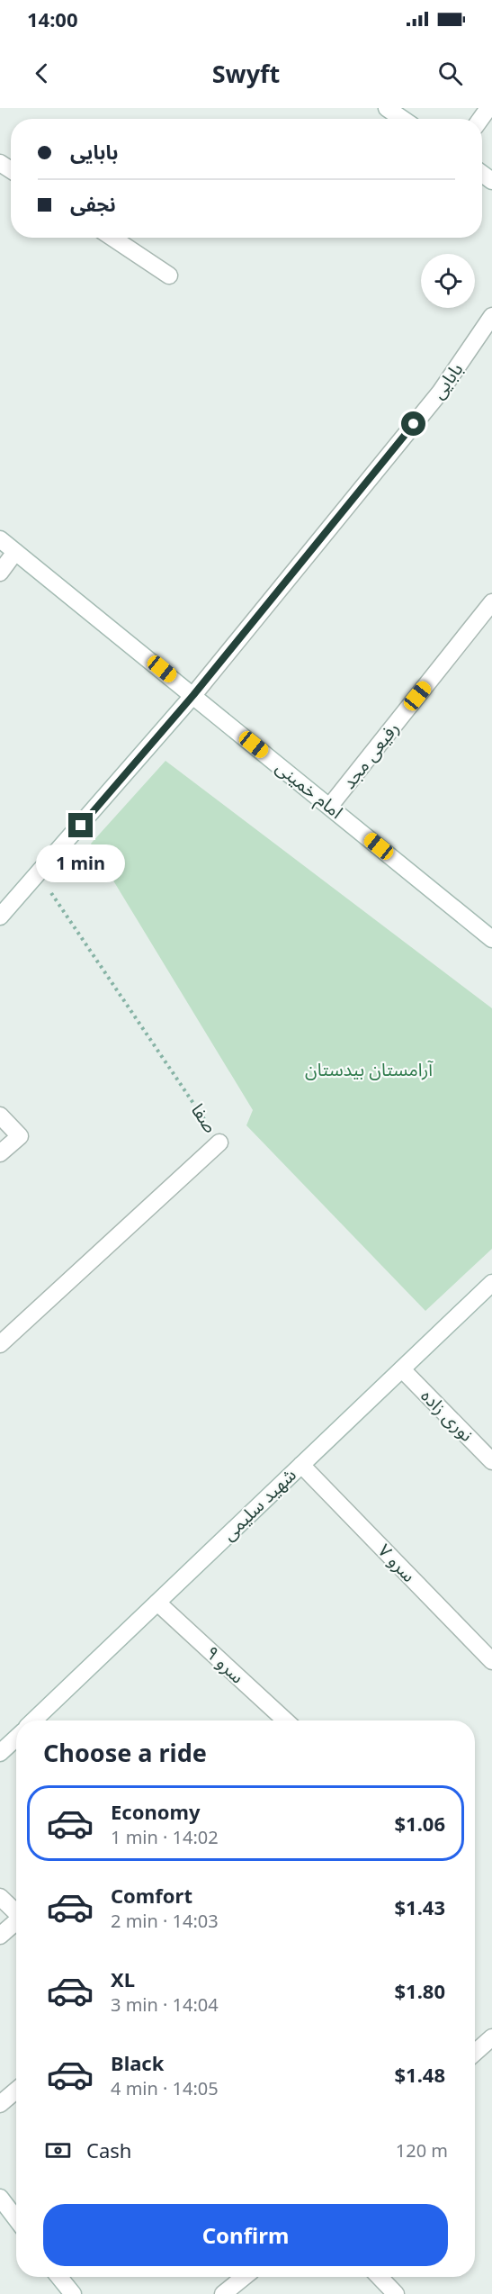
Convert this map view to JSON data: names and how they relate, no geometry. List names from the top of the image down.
{
  "streets": {
    "street": [
      "بابایی",
      "رفیعی مجد",
      "امام خمینی",
      "صفا",
      "نوری زاده",
      "شهید سلیمی",
      "سرو ۷",
      "سرو ۹"
    ]
  },
  "crossings": [
    ["بابایی", "امام خمینی"],
    ["بابایی", "صفا"],
    ["رفیعی مجد", "امام خمینی"],
    ["نوری زاده", "شهید سلیمی"],
    ["شهید سلیمی", "سرو ۷"],
    ["شهید سلیمی", "سرو ۹"]
  ],
  "parks": ["آرامستان بیدستان"],
  "page": {
    "status": "14:00",
    "header": "Swyft",
    "banner": ["بابایی", "نجفی"],
    "bubble": "1 min",
    "heading": "Choose a ride",
    "list": [
      {
        "name": "Economy",
        "note": "1 min · 14:02",
        "value": "$1.06"
      },
      {
        "name": "Comfort",
        "note": "2 min · 14:03",
        "value": "$1.43"
      },
      {
        "name": "XL",
        "note": "3 min · 14:04",
        "value": "$1.80"
      },
      {
        "name": "Black",
        "note": "4 min · 14:05",
        "value": "$1.48"
      }
    ],
    "pay": ["Cash", "120 m"],
    "buttons": "Confirm"
  }
}
